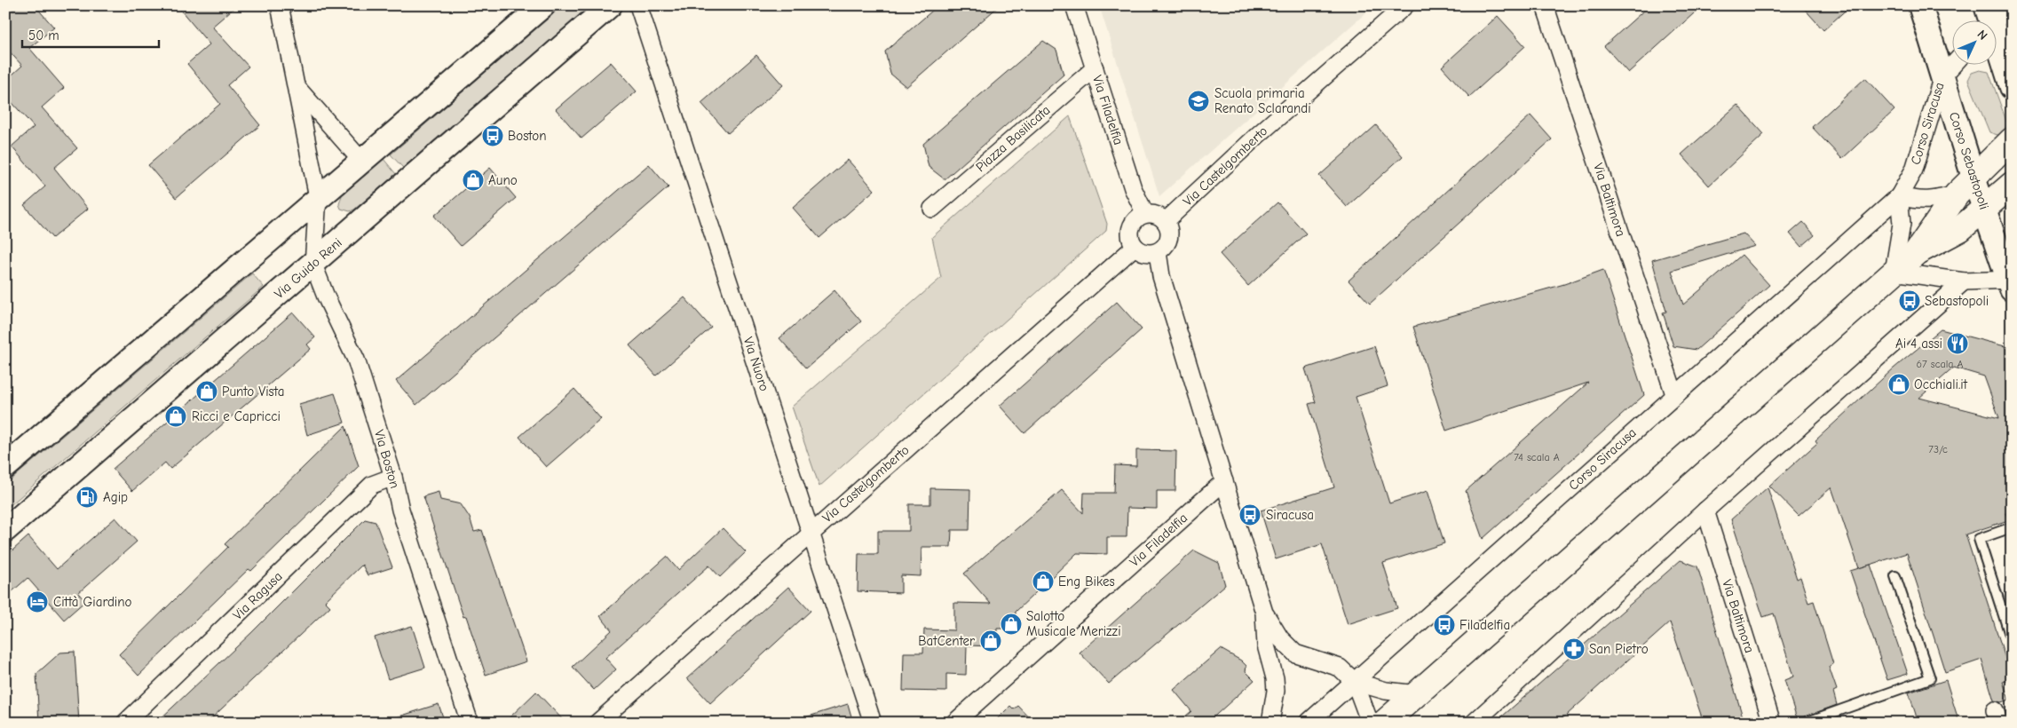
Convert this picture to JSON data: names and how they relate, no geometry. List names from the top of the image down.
{
  "streets": {
    "main road": ["Corso Sebastopoli", "Via Guido Reni"],
    "street": [
      "Via Filadelfia",
      "Corso Siracusa",
      "Piazza Basilicata",
      "Via Castelgomberto",
      "Via Baltimora",
      "Via Nuoro",
      "Via Boston",
      "Via Ragusa"
    ]
  },
  "crossings": [
    ["Via Filadelfia", "Piazza Basilicata"],
    ["Via Filadelfia", "Via Castelgomberto"],
    ["Corso Siracusa", "Corso Sebastopoli"],
    ["Corso Siracusa", "Via Baltimora"],
    ["Via Castelgomberto", "Via Nuoro"],
    ["Via Guido Reni", "Via Boston"],
    ["Via Boston", "Via Ragusa"]
  ],
  "places": {
    "school or university": ["Scuola primaria Renato Sclarandi"],
    "bus stop": [
      "Boston",
      "Sebastopoli",
      "Siracusa",
      "Filadelfia"
    ],
    "shop": [
      "Auno",
      "Occhiali.it",
      "Punto Vista",
      "Ricci e Capricci",
      "Eng Bikes",
      "Salotto Musicale Merizzi",
      "BatCenter"
    ],
    "restaurant": ["Ai 4 assi"],
    "fuel station": ["Agip"],
    "hotel": ["Città Giardino"],
    "pharmacy": ["San Pietro"]
  },
  "house_numbers": ["67 scala A", "73/c", "74 scala A"],
  "scale_bar": "50 m",
  "north": "top right"
}
